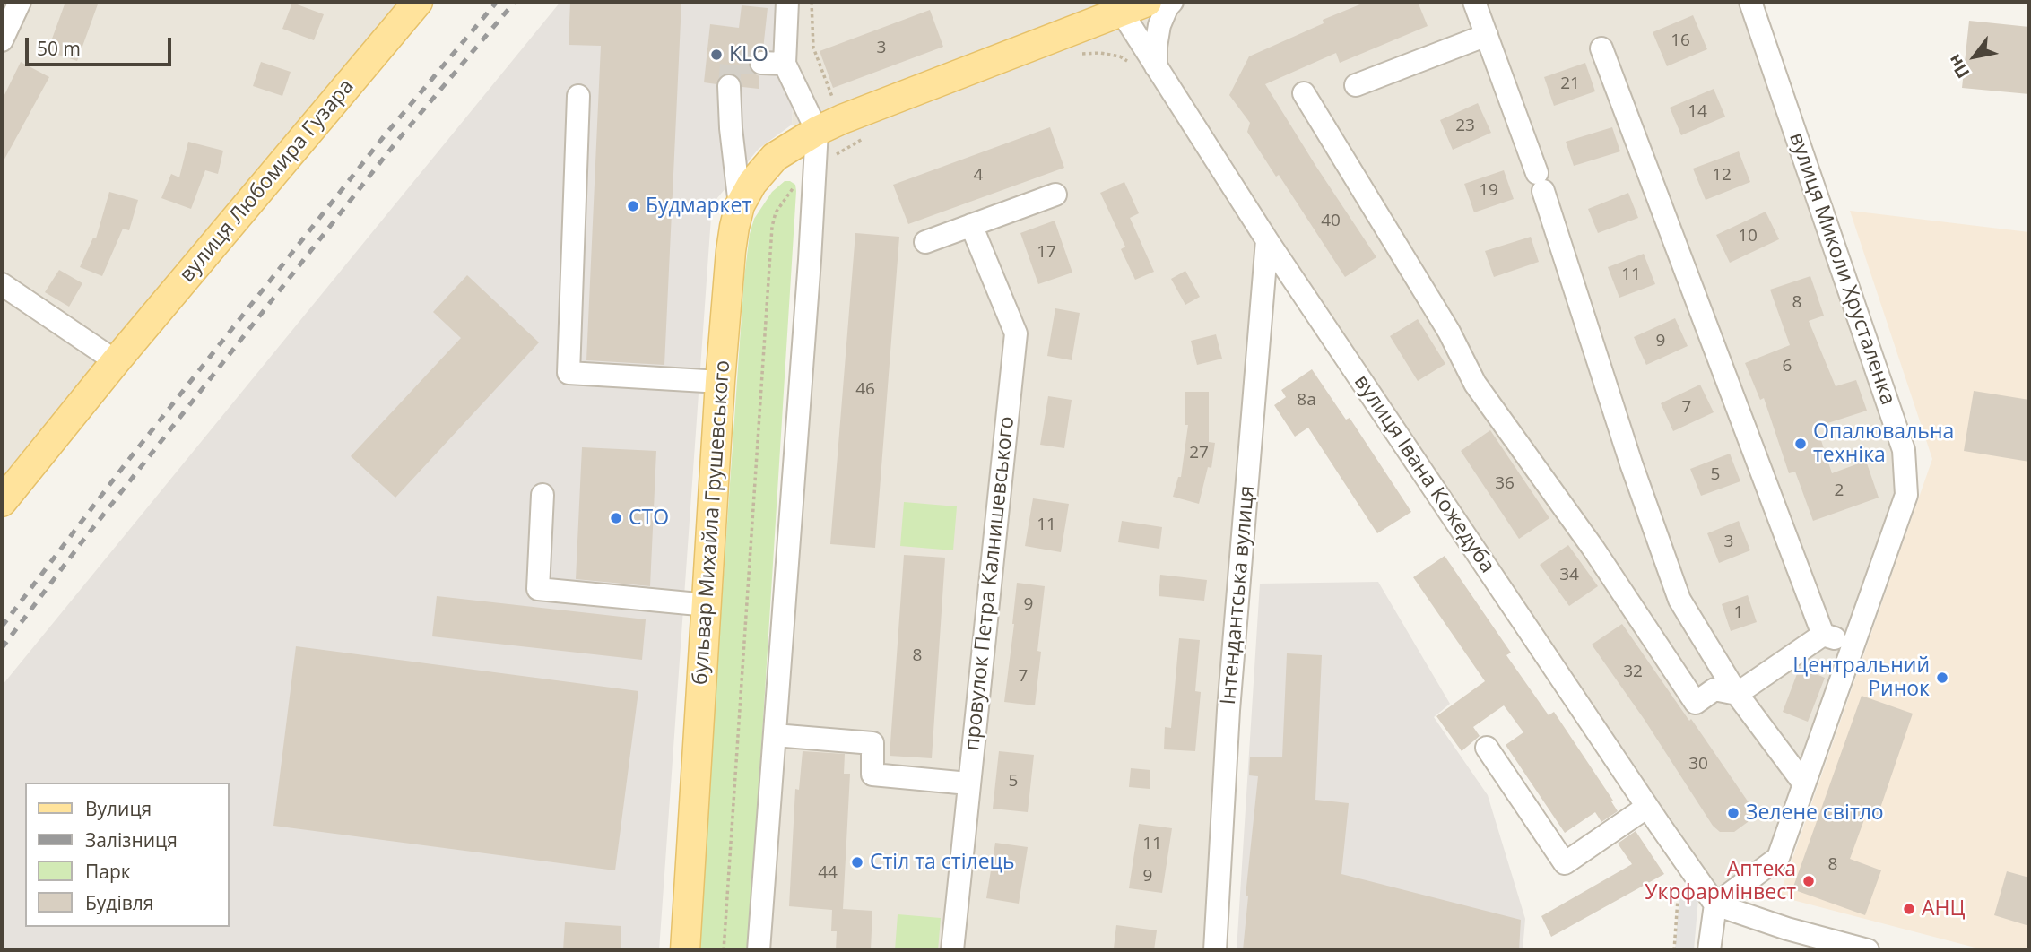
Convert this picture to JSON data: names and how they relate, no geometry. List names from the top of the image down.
{
  "streets": {
    "main road": ["вулиця Любомира Гузара", "бульвар Михайла Грушевського"],
    "street": [
      "вулиця Миколи Хрусталенка",
      "вулиця Івана Кожедуба",
      "провулок Петра Калнишевського",
      "Інтендантська вулиця"
    ]
  },
  "crossings": [
    ["вулиця Миколи Хрусталенка", "вулиця Івана Кожедуба"],
    ["вулиця Івана Кожедуба", "бульвар Михайла Грушевського"],
    ["вулиця Івана Кожедуба", "Інтендантська вулиця"]
  ],
  "places": [
    "KLO",
    "Будмаркет",
    "Опалювальна техніка",
    "СТО",
    "Центральний Ринок",
    "Зелене світло",
    "Стіл та стілець",
    "Аптека Укрфармінвест",
    "АНЦ"
  ],
  "house_numbers": [
    "16",
    "3",
    "21",
    "14",
    "23",
    "4",
    "12",
    "19",
    "40",
    "10",
    "17",
    "11",
    "8",
    "9",
    "6",
    "46",
    "8а",
    "7",
    "27",
    "5",
    "36",
    "2",
    "11",
    "3",
    "34",
    "9",
    "1",
    "8",
    "32",
    "7",
    "30",
    "5",
    "11",
    "8",
    "44",
    "9"
  ],
  "legend": [
    "Вулиця",
    "Залізниця",
    "Парк",
    "Будівля"
  ],
  "scale_bar": "50 m",
  "north": "bottom left"
}
